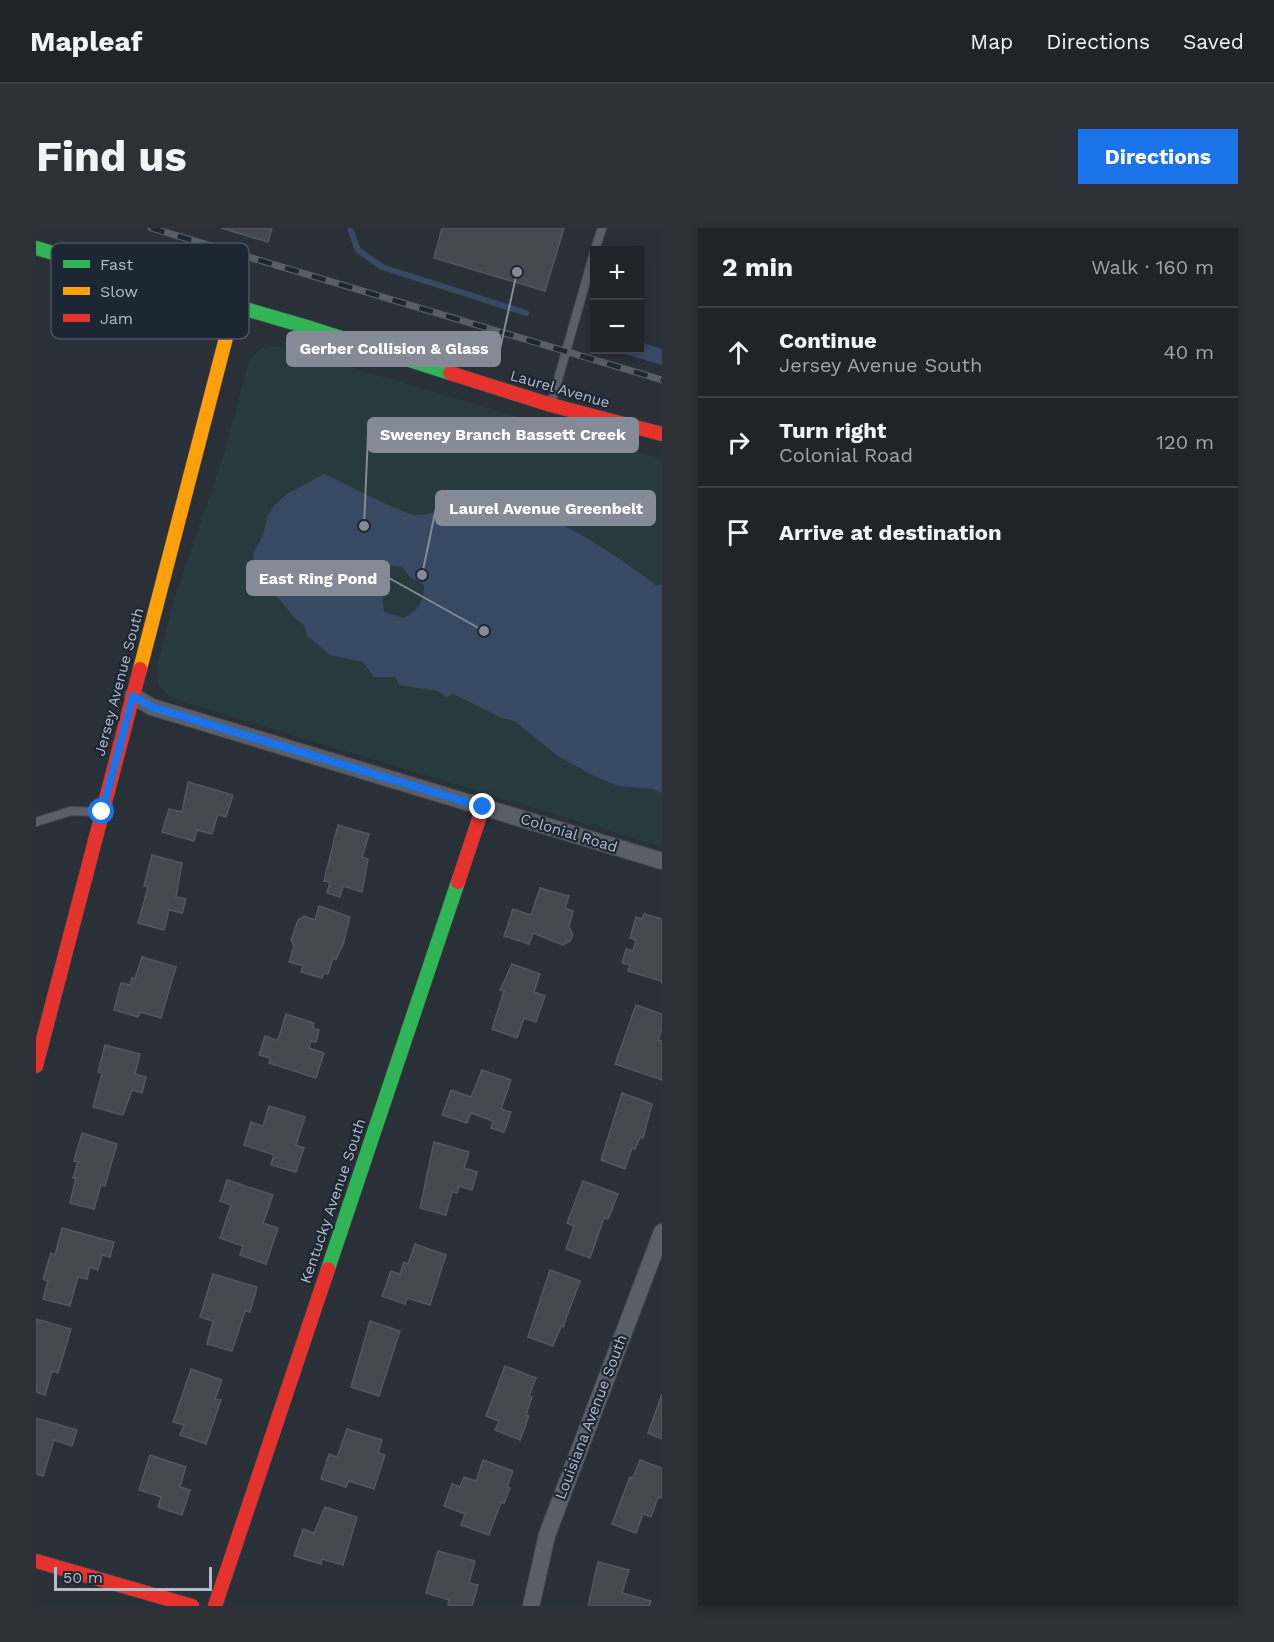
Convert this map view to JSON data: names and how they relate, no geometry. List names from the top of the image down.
{
  "streets": {
    "street": [
      "Laurel Avenue",
      "Jersey Avenue South",
      "Colonial Road",
      "Kentucky Avenue South",
      "Louisiana Avenue South"
    ]
  },
  "crossings": [
    ["Jersey Avenue South", "Colonial Road"],
    ["Colonial Road", "Kentucky Avenue South"]
  ],
  "places": [
    "Gerber Collision & Glass",
    "Sweeney Branch Bassett Creek",
    "Laurel Avenue Greenbelt",
    "East Ring Pond"
  ],
  "legend": ["Fast", "Slow", "Jam"],
  "scale_bar": "50 m",
  "page": {
    "header": "Mapleaf",
    "nav": ["Map", "Directions", "Saved"],
    "buttons": "Directions",
    "title": "Find us",
    "heading": ["2 min", "Walk · 160 m"],
    "map_buttons": ["+", "−"],
    "list": [
      ["Continue", "Jersey Avenue South", "40 m"],
      ["Turn right", "Colonial Road", "120 m"],
      "Arrive at destination"
    ],
    "scale": "50 m"
  }
}
